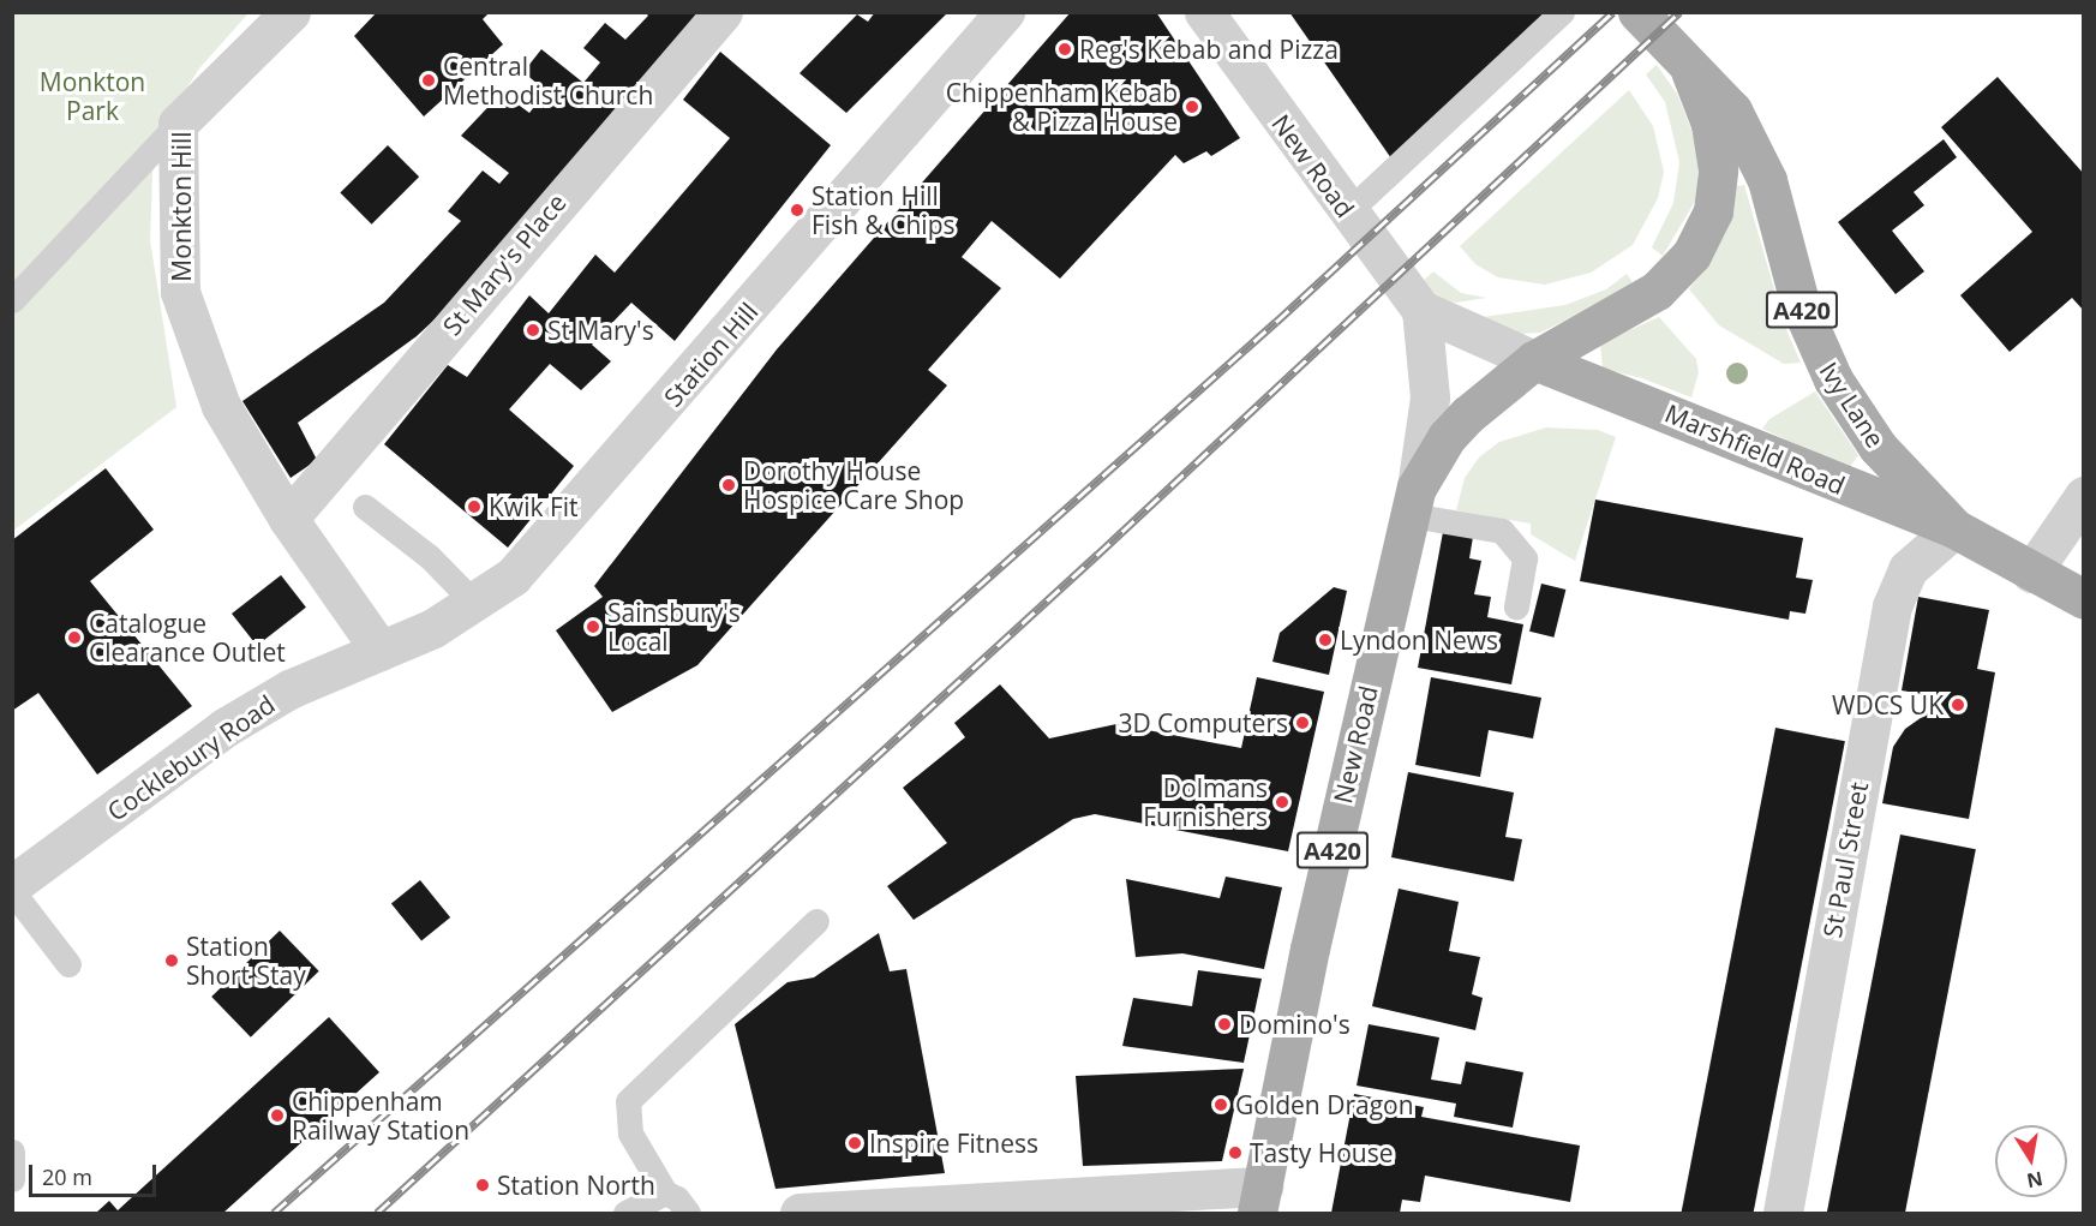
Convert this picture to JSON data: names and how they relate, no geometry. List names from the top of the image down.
{
  "streets": {
    "main road": [
      "New Road",
      "A420",
      "Ivy Lane",
      "Marshfield Road"
    ],
    "street": [
      "Monkton Hill",
      "St Mary's Place",
      "Station Hill",
      "Cocklebury Road",
      "St Paul Street"
    ]
  },
  "crossings": [
    ["New Road", "Ivy Lane"],
    ["New Road", "Marshfield Road"],
    ["Monkton Hill", "St Mary's Place"],
    ["Monkton Hill", "Station Hill"],
    ["Monkton Hill", "Cocklebury Road"],
    ["Station Hill", "Cocklebury Road"],
    ["Ivy Lane", "Marshfield Road"],
    ["Ivy Lane", "St Paul Street"],
    ["Marshfield Road", "St Paul Street"]
  ],
  "parks": ["Monkton Park"],
  "places": [
    "Reg's Kebab and Pizza",
    "Central Methodist Church",
    "Chippenham Kebab & Pizza House",
    "Station Hill Fish & Chips",
    "St Mary's",
    "Dorothy House Hospice Care Shop",
    "Kwik Fit",
    "Sainsbury's Local",
    "Catalogue Clearance Outlet",
    "Lyndon News",
    "WDCS UK",
    "3D Computers",
    "Dolmans Furnishers",
    "Station Short Stay",
    "Domino's",
    "Golden Dragon",
    "Chippenham Railway Station",
    "Inspire Fitness",
    "Tasty House",
    "Station North"
  ],
  "scale_bar": "20 m",
  "north": "bottom"
}
